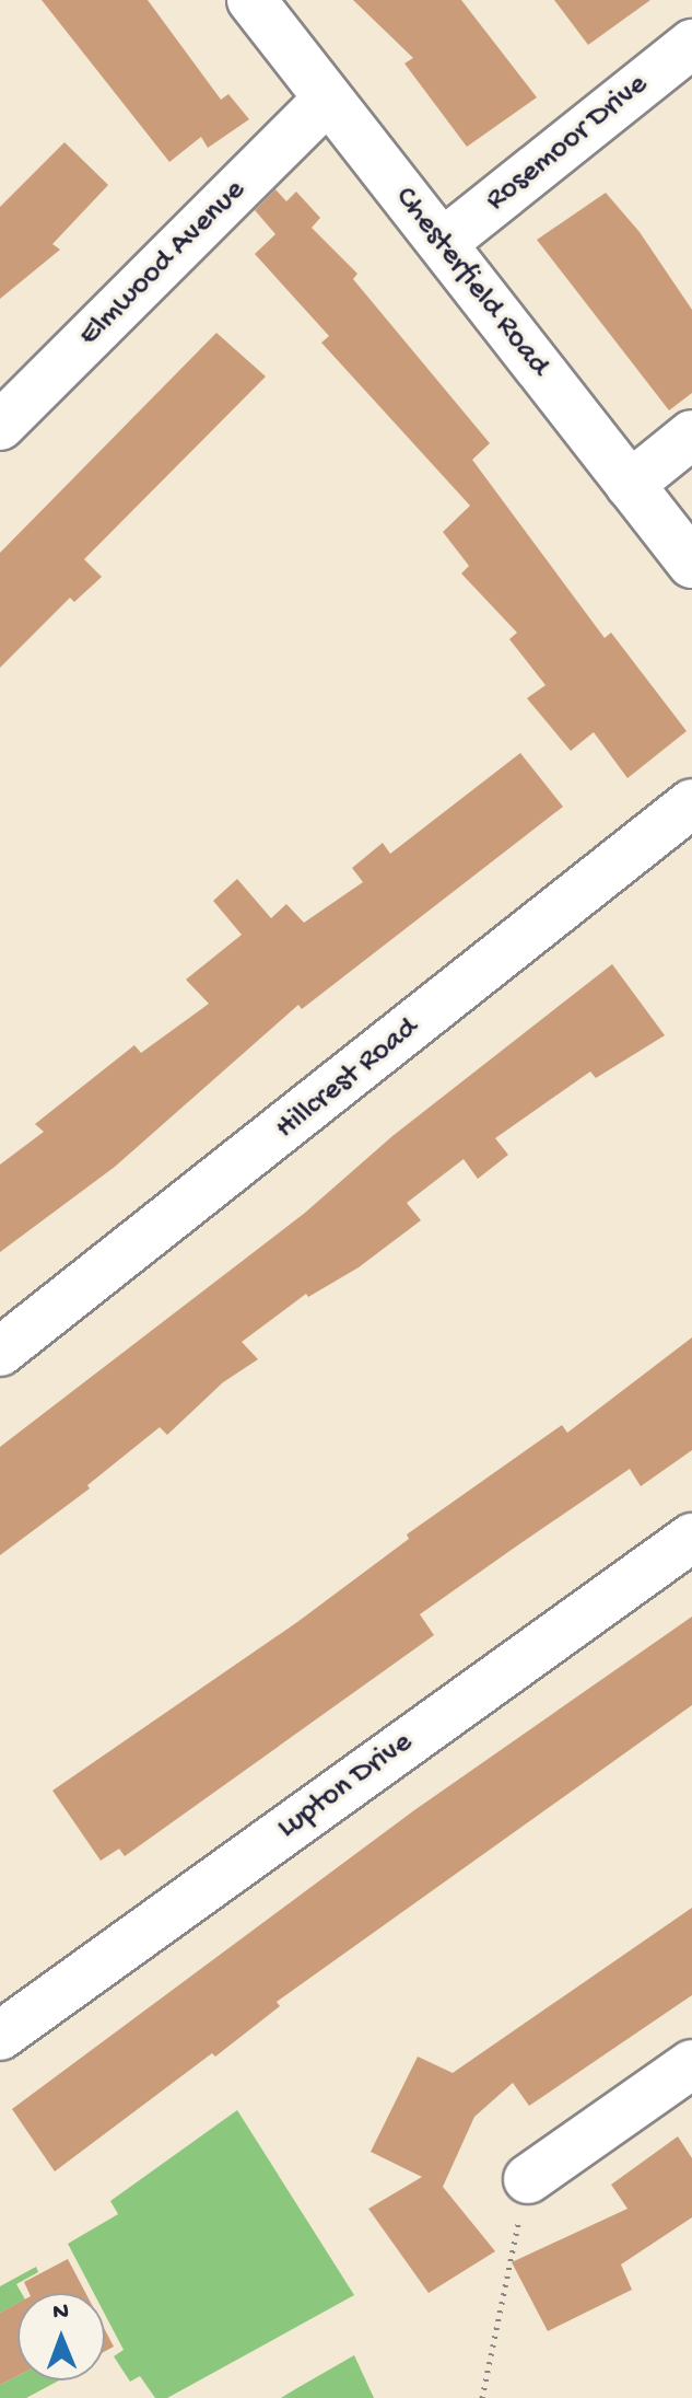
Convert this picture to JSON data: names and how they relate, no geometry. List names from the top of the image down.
{
  "streets": {
    "street": [
      "Rosemoor Drive",
      "Elmwood Avenue",
      "Chesterfield Road",
      "Hillcrest Road",
      "Lupton Drive"
    ]
  },
  "crossings": [
    ["Rosemoor Drive", "Chesterfield Road"],
    ["Elmwood Avenue", "Chesterfield Road"]
  ],
  "north": "top"
}
